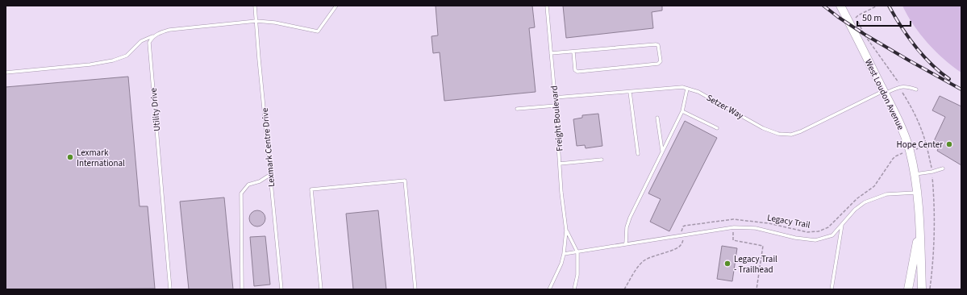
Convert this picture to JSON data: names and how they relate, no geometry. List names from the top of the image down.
{
  "streets": {
    "main road": ["West Loudon Avenue"],
    "lane": [
      "Setzer Way",
      "Utility Drive",
      "Freight Boulevard",
      "Lexmark Centre Drive"
    ],
    "path": ["Legacy Trail"]
  },
  "crossings": [
    ["West Loudon Avenue", "Setzer Way"],
    ["Setzer Way", "Freight Boulevard"]
  ],
  "places": ["Hope Center", "Lexmark International", "Legacy Trail - Trailhead"],
  "scale_bar": "50 m"
}
